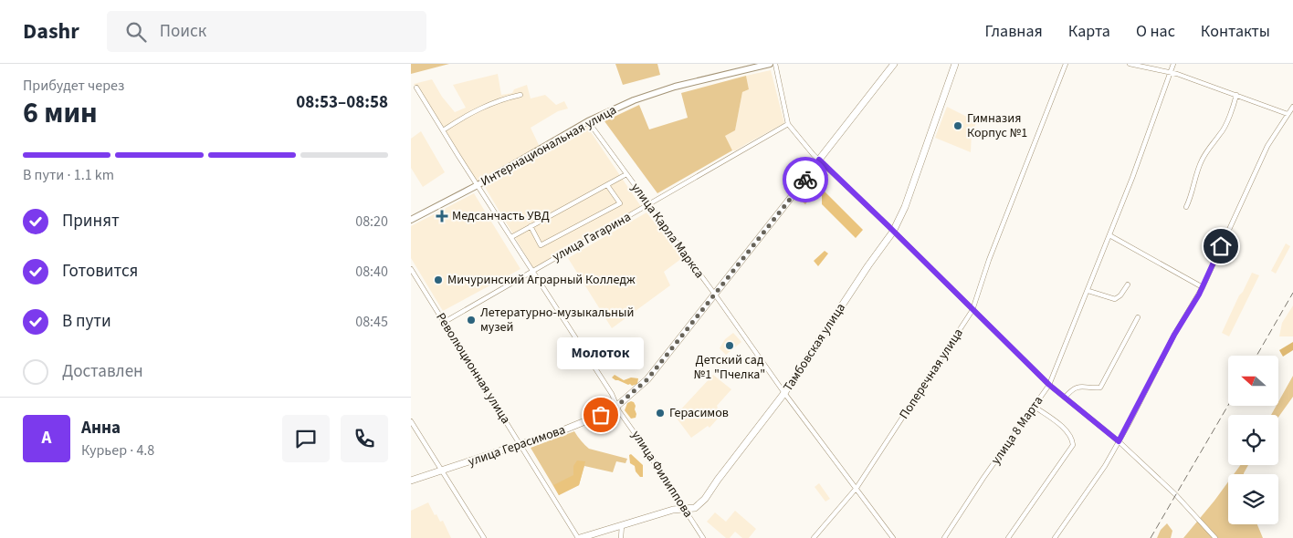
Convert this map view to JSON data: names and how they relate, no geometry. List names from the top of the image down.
{
  "streets": {
    "main road": ["Интернациональная улица", "Тамбовская улица", "улица Герасимова"],
    "street": [
      "улица Карла Маркса",
      "улица Гагарина",
      "Революционная улица",
      "Поперечная улица",
      "улица 8 Марта",
      "улица Филиппова"
    ]
  },
  "crossings": [
    ["Интернациональная улица", "улица Карла Маркса"],
    ["Интернациональная улица", "улица Филиппова"],
    ["улица Карла Маркса", "улица Гагарина"],
    ["улица Карла Маркса", "Тамбовская улица"],
    ["улица Карла Маркса", "Поперечная улица"],
    ["улица Карла Маркса", "улица Герасимова"],
    ["улица Гагарина", "Революционная улица"],
    ["улица Гагарина", "улица Филиппова"],
    ["Тамбовская улица", "Революционная улица"],
    ["Тамбовская улица", "улица Филиппова"],
    ["Революционная улица", "улица Герасимова"],
    ["улица Герасимова", "улица Филиппова"]
  ],
  "places": {
    "other": [
      "Гимназия Корпус №1",
      "Мичуринский Аграрный Колледж",
      "Летературно-музыкальный музей",
      "Детский сад №1 \"Пчелка\"",
      "Герасимов",
      "Молоток"
    ],
    "health": ["Медсанчасть УВД"]
  },
  "north": "left",
  "page": {
    "header": "Dashr",
    "search": "Поиск",
    "nav": [
      "Главная",
      "Карта",
      "О нас",
      "Контакты"
    ],
    "heading": ["6 мин", "Прибудет через", "08:53–08:58"],
    "panel": ["Анна", "Курьер · 4.8"],
    "bar": "В пути · 1.1 km",
    "list": [
      ["Принят", "08:20"],
      ["Готовится", "08:40"],
      ["В пути", "08:45"],
      "Доставлен"
    ],
    "bubble": "Молоток",
    "round": "А"
  }
}
